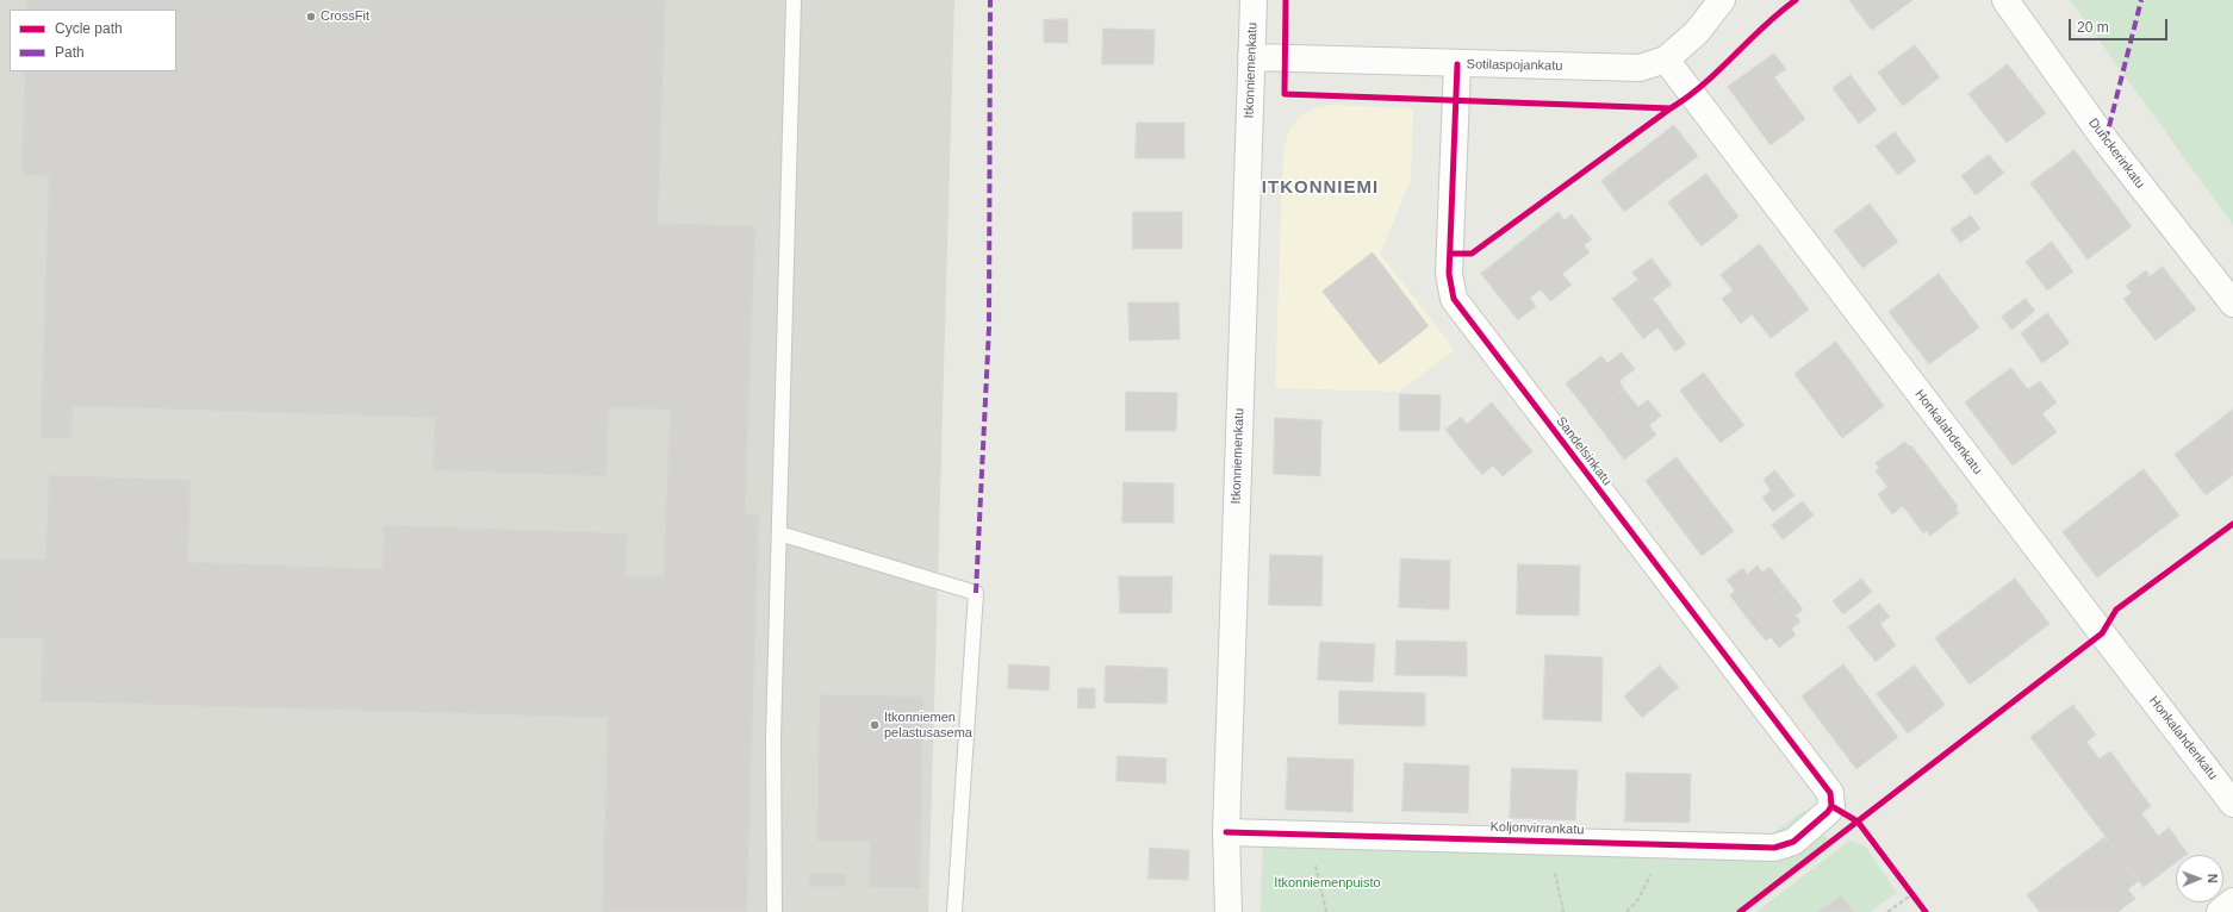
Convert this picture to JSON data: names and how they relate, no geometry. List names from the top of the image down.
{
  "streets": {
    "street": [
      "Sotilaspojankatu",
      "Itkonniemenkatu",
      "Dunckerinkatu",
      "Honkalahdenkatu",
      "Sandelsinkatu",
      "Koljonvirrankatu"
    ]
  },
  "crossings": [
    ["Sotilaspojankatu", "Itkonniemenkatu"],
    ["Sotilaspojankatu", "Honkalahdenkatu"],
    ["Sotilaspojankatu", "Sandelsinkatu"],
    ["Itkonniemenkatu", "Koljonvirrankatu"],
    ["Sandelsinkatu", "Koljonvirrankatu"]
  ],
  "districts": ["ITKONNIEMI"],
  "parks": ["Itkonniemenpuisto"],
  "places": ["CrossFit", "Itkonniemen pelastusasema"],
  "legend": ["Cycle path", "Path"],
  "scale_bar": "20 m",
  "north": "right"
}
